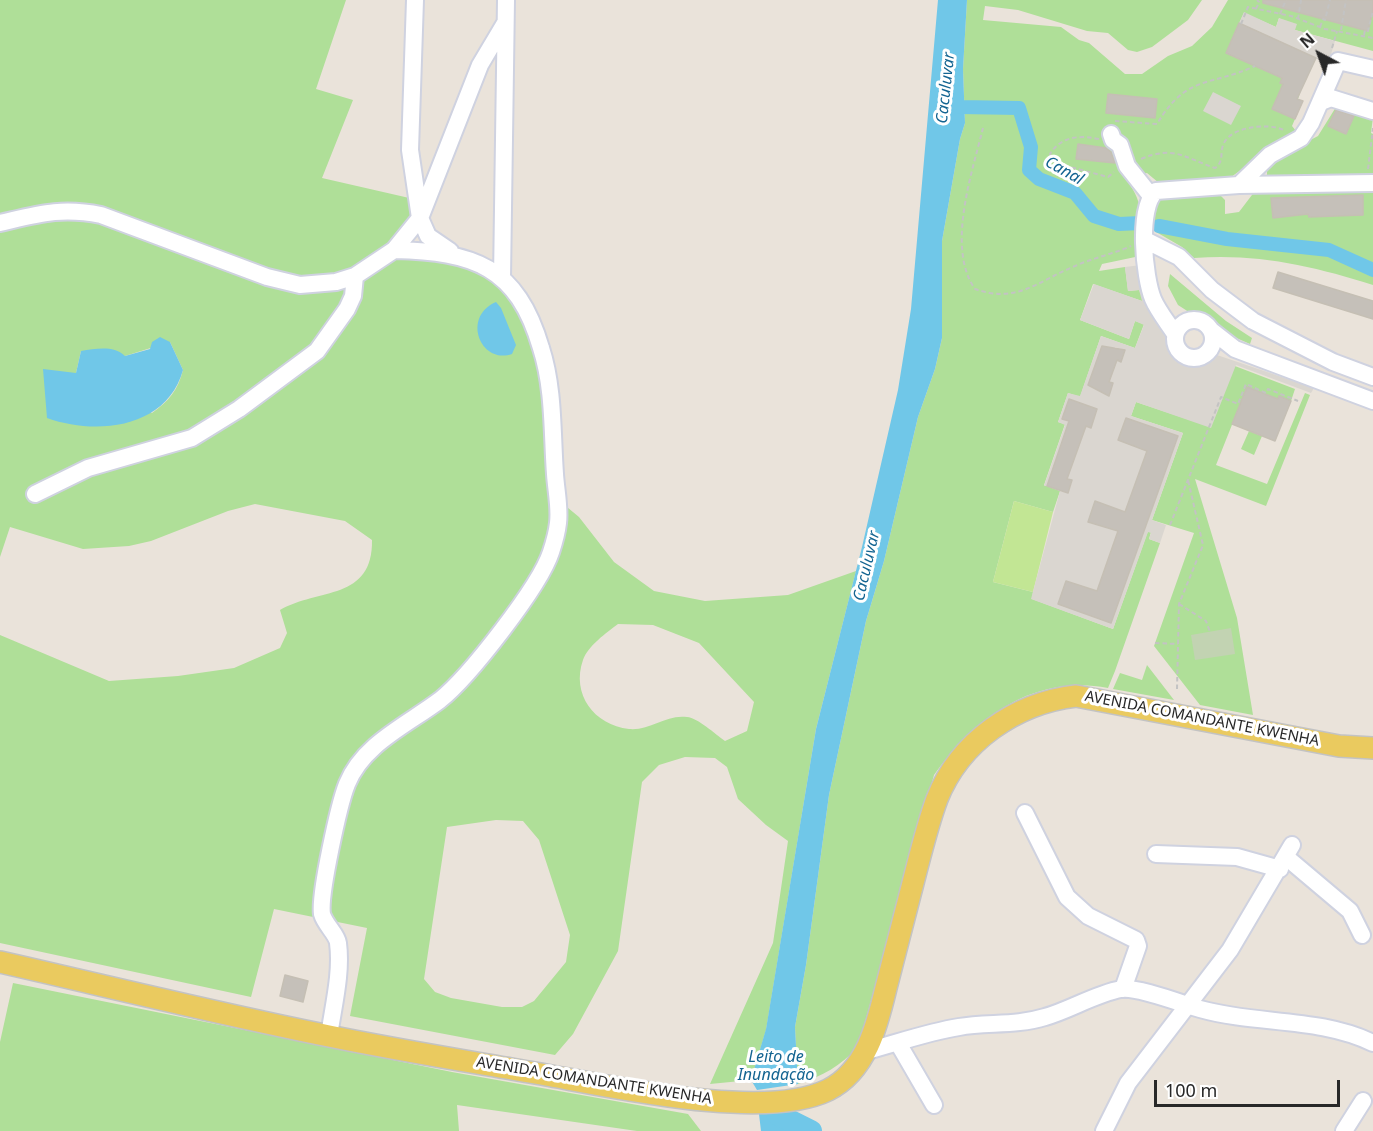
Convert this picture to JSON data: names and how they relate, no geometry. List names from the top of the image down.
{
  "streets": {
    "main road": ["AVENIDA COMANDANTE KWENHA"]
  },
  "water": ["Caculuvar", "Canal", "Leito de Inundação"],
  "scale_bar": "100 m",
  "north": "top left"
}
